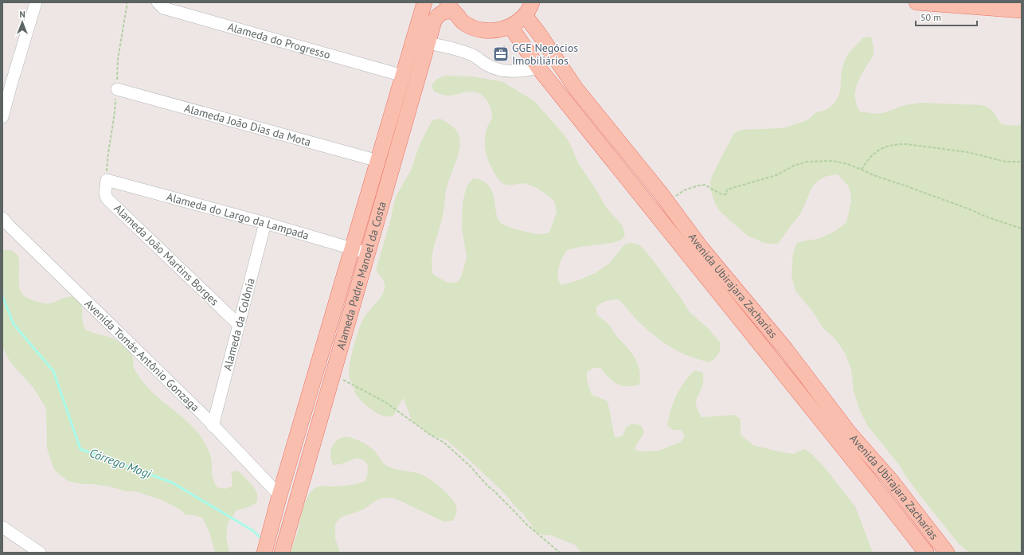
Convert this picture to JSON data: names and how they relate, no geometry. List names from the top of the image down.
{
  "streets": {
    "main road": ["Alameda Padre Manoel da Costa", "Avenida Ubirajara Zacharias"],
    "street": [
      "Alameda do Progresso",
      "Alameda João Dias da Mota",
      "Alameda do Largo da Lampada",
      "Alameda João Martins Borges",
      "Alameda da Colônia",
      "Avenida Tomás Antônio Gonzaga"
    ]
  },
  "crossings": [
    ["Alameda do Progresso", "Alameda Padre Manoel da Costa"],
    ["Alameda João Dias da Mota", "Alameda Padre Manoel da Costa"],
    ["Alameda do Largo da Lampada", "Alameda João Martins Borges"],
    ["Alameda do Largo da Lampada", "Alameda Padre Manoel da Costa"],
    ["Alameda do Largo da Lampada", "Alameda da Colônia"],
    ["Alameda João Martins Borges", "Alameda da Colônia"],
    ["Alameda Padre Manoel da Costa", "Avenida Tomás Antônio Gonzaga"],
    ["Alameda da Colônia", "Avenida Tomás Antônio Gonzaga"]
  ],
  "water": ["Córrego Mogi"],
  "places": {
    "office": ["GGE Negócios Imobiliários"]
  },
  "scale_bar": "50 m",
  "north": "top"
}
